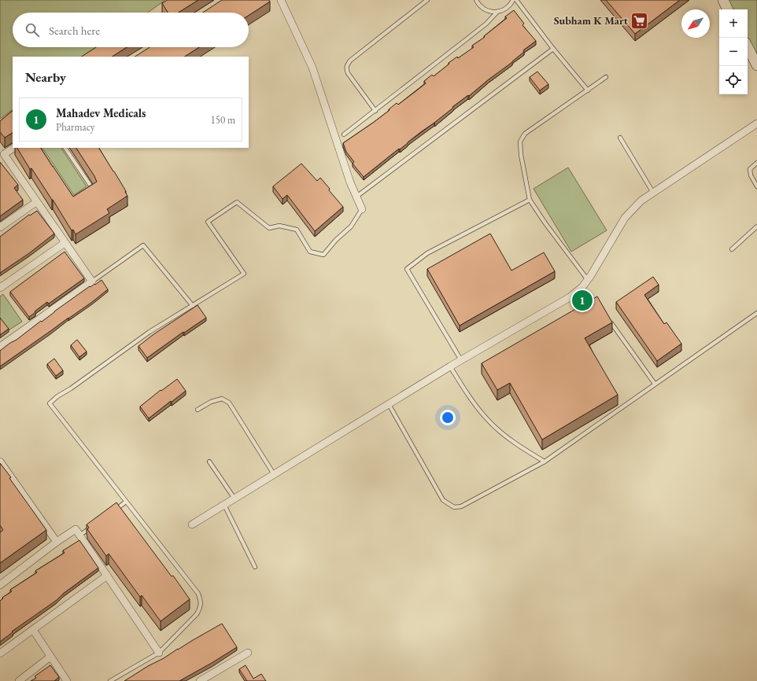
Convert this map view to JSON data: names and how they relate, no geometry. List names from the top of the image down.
{
  "places": {
    "supermarket": ["Subham K Mart"]
  },
  "north": "bottom left",
  "page": {
    "map_buttons": ["+", "−"],
    "search": "Search here",
    "heading": "Nearby",
    "list": [
      {
        "mark": "1",
        "name": "Mahadev Medicals",
        "note": "Pharmacy",
        "value": "150 m"
      }
    ],
    "pins": "1"
  }
}
